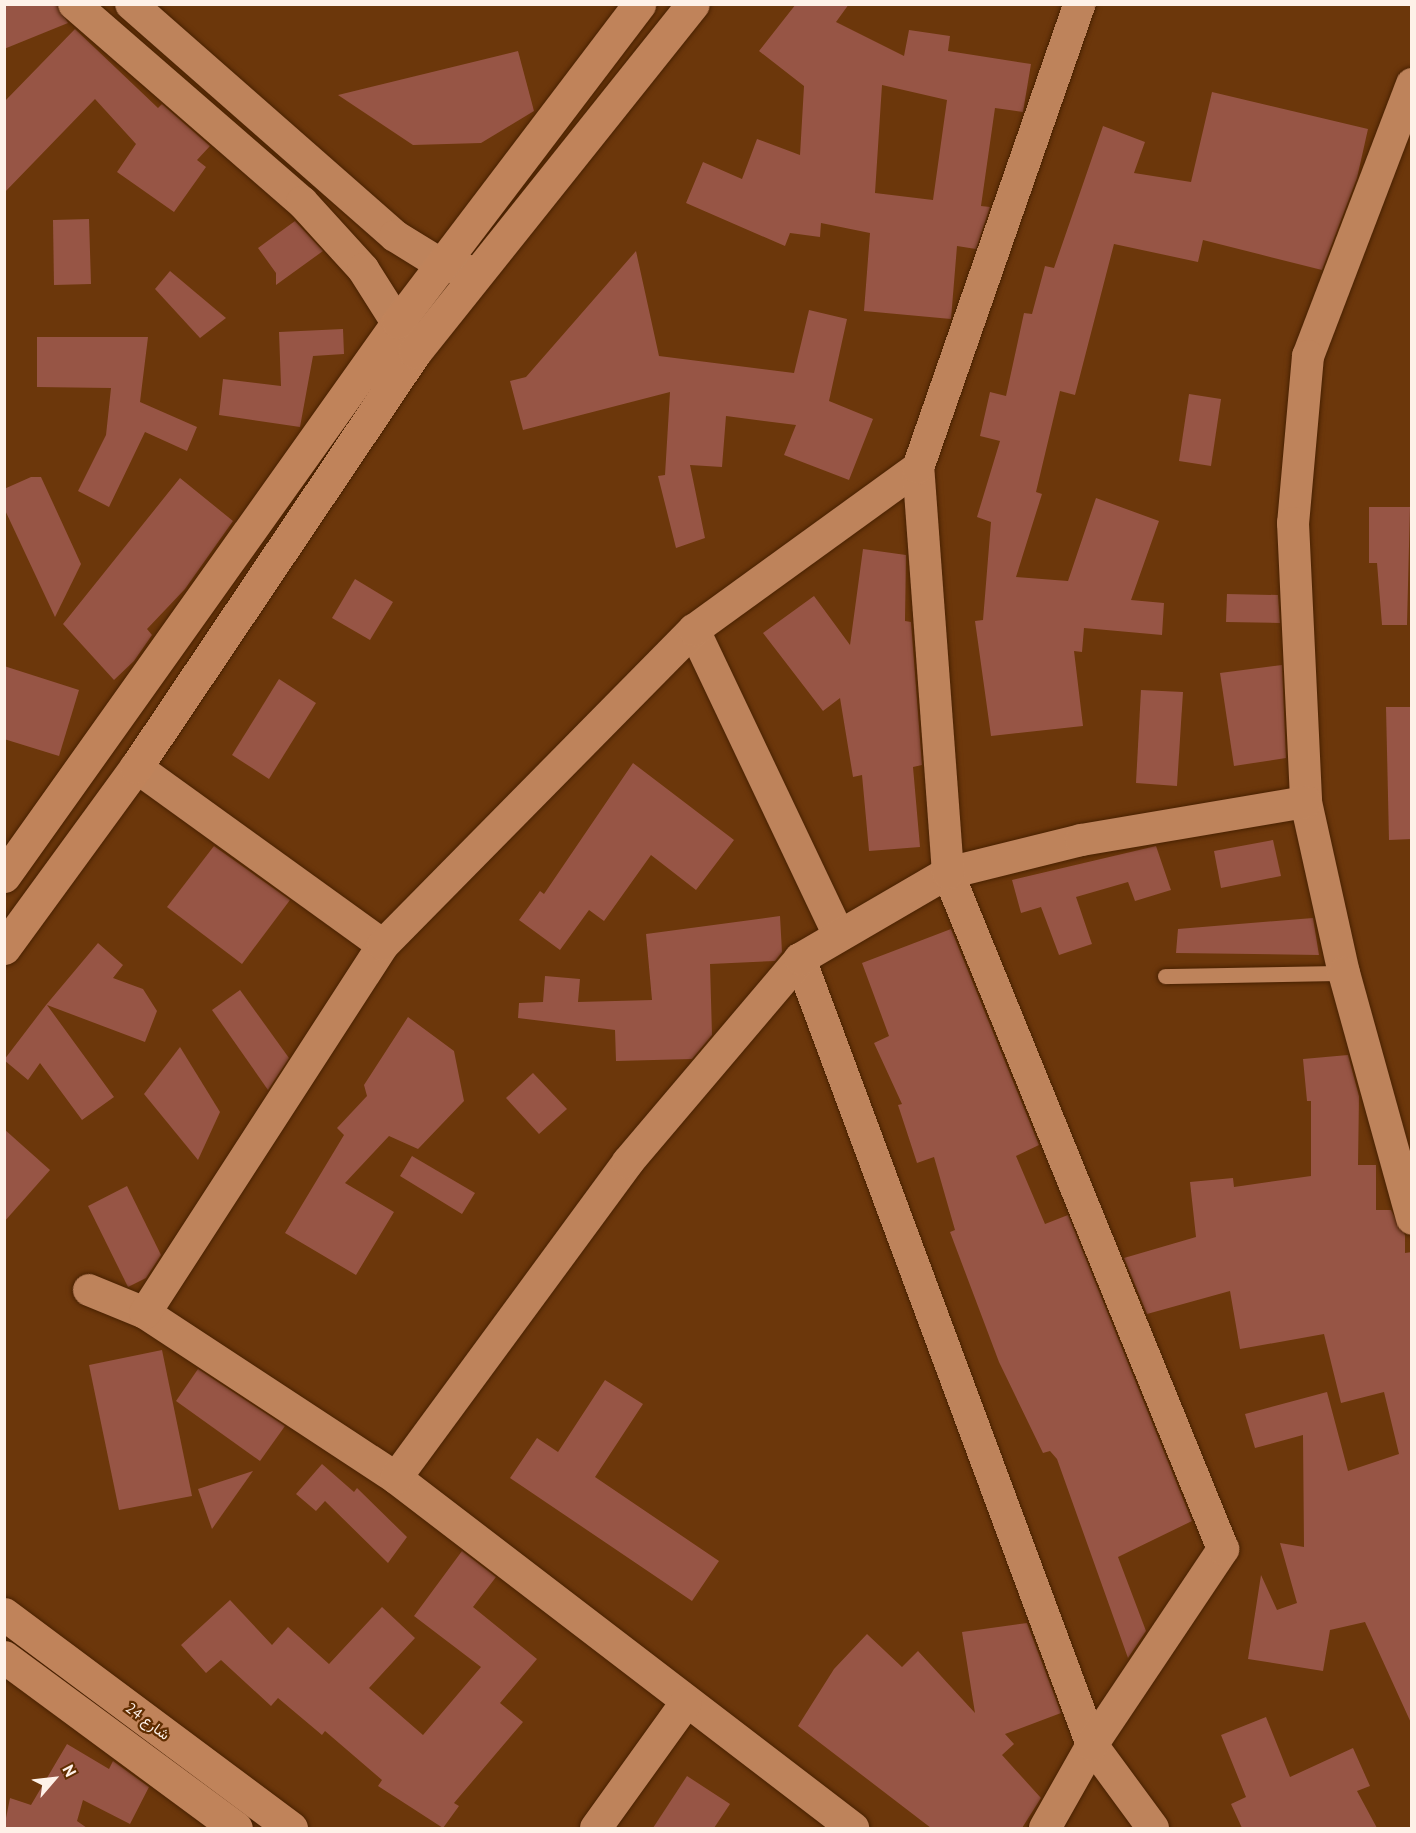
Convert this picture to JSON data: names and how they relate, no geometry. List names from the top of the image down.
{
  "streets": {
    "street": ["شارع 24"]
  },
  "north": "top right"
}
